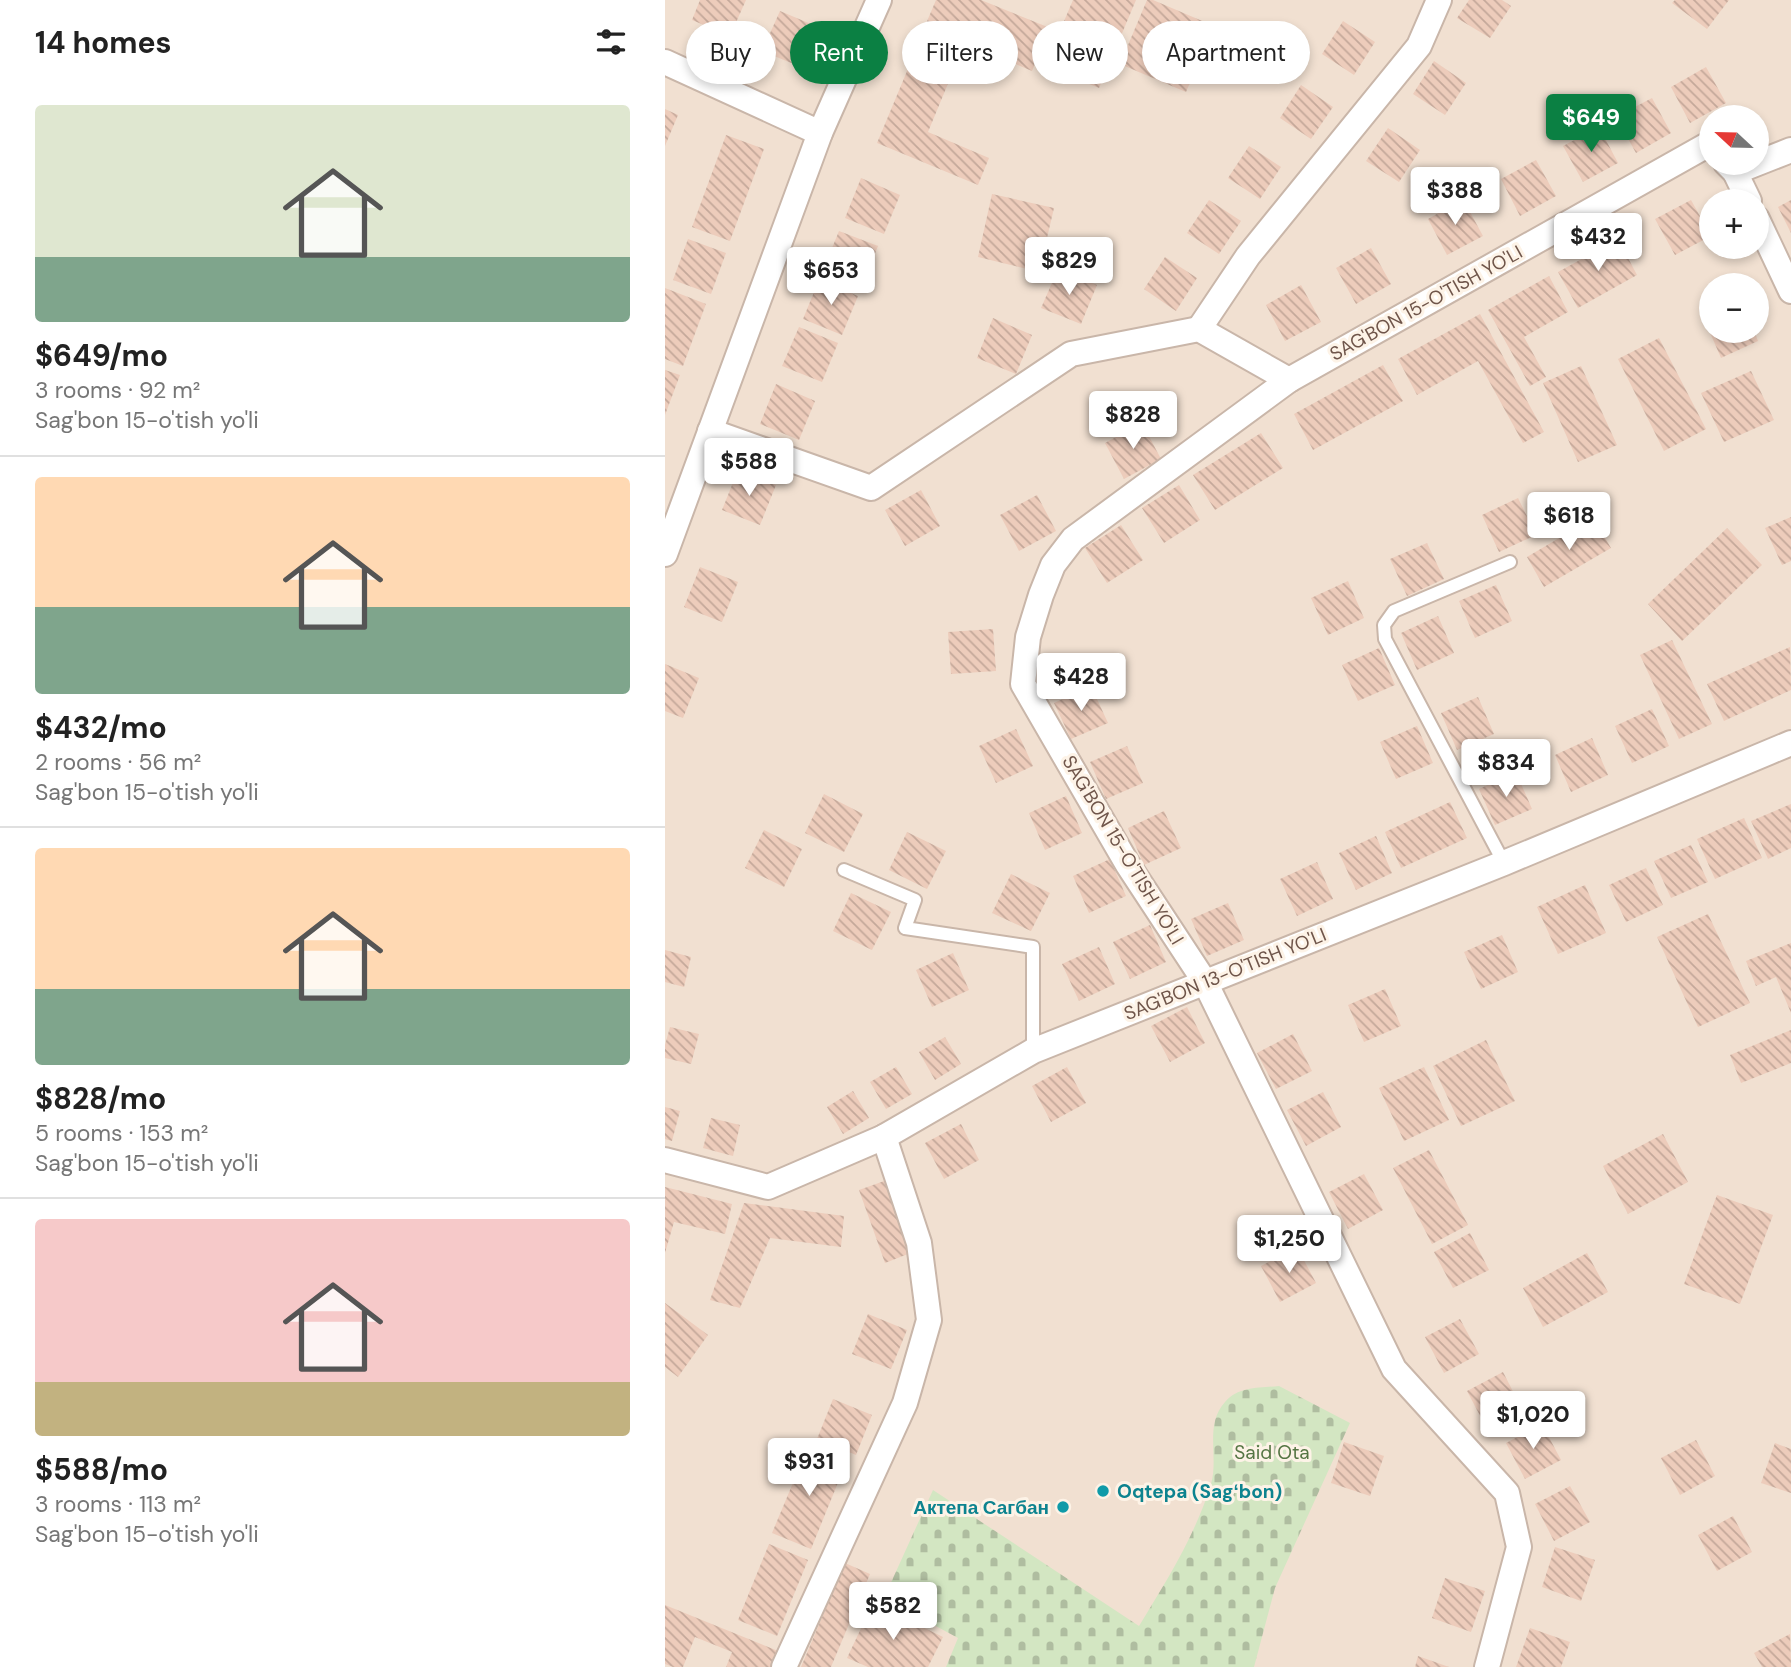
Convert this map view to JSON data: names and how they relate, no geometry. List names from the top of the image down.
{
  "streets": {
    "street": ["SAG'BON 15-O'TISH YO'LI", "SAG'BON 13-O'TISH YO'LI"]
  },
  "crossings": [
    ["SAG'BON 15-O'TISH YO'LI", "SAG'BON 13-O'TISH YO'LI"]
  ],
  "parks": ["Said Ota"],
  "places": ["Oqtepa (Sagʻbon)", "Актепа Сагбан"],
  "north": "left",
  "page": {
    "heading": "14 homes",
    "chip": [
      "Buy",
      "Rent",
      "Filters",
      "New",
      "Apartment"
    ],
    "list": [
      {
        "name": "$649/mo",
        "note": "3 rooms · 92 m² · Sag'bon 15-o'tish yo'li"
      },
      {
        "name": "$432/mo",
        "note": "2 rooms · 56 m² · Sag'bon 15-o'tish yo'li"
      },
      {
        "name": "$828/mo",
        "note": "5 rooms · 153 m² · Sag'bon 15-o'tish yo'li"
      },
      {
        "name": "$588/mo",
        "note": "3 rooms · 113 m² · Sag'bon 15-o'tish yo'li"
      }
    ],
    "price": [
      "$649",
      "$388",
      "$432",
      "$829",
      "$653",
      "$828",
      "$588",
      "$618",
      "$428",
      "$834",
      "$1,250",
      "$1,020",
      "$931",
      "$582"
    ],
    "map_buttons": ["+", "−"]
  }
}
